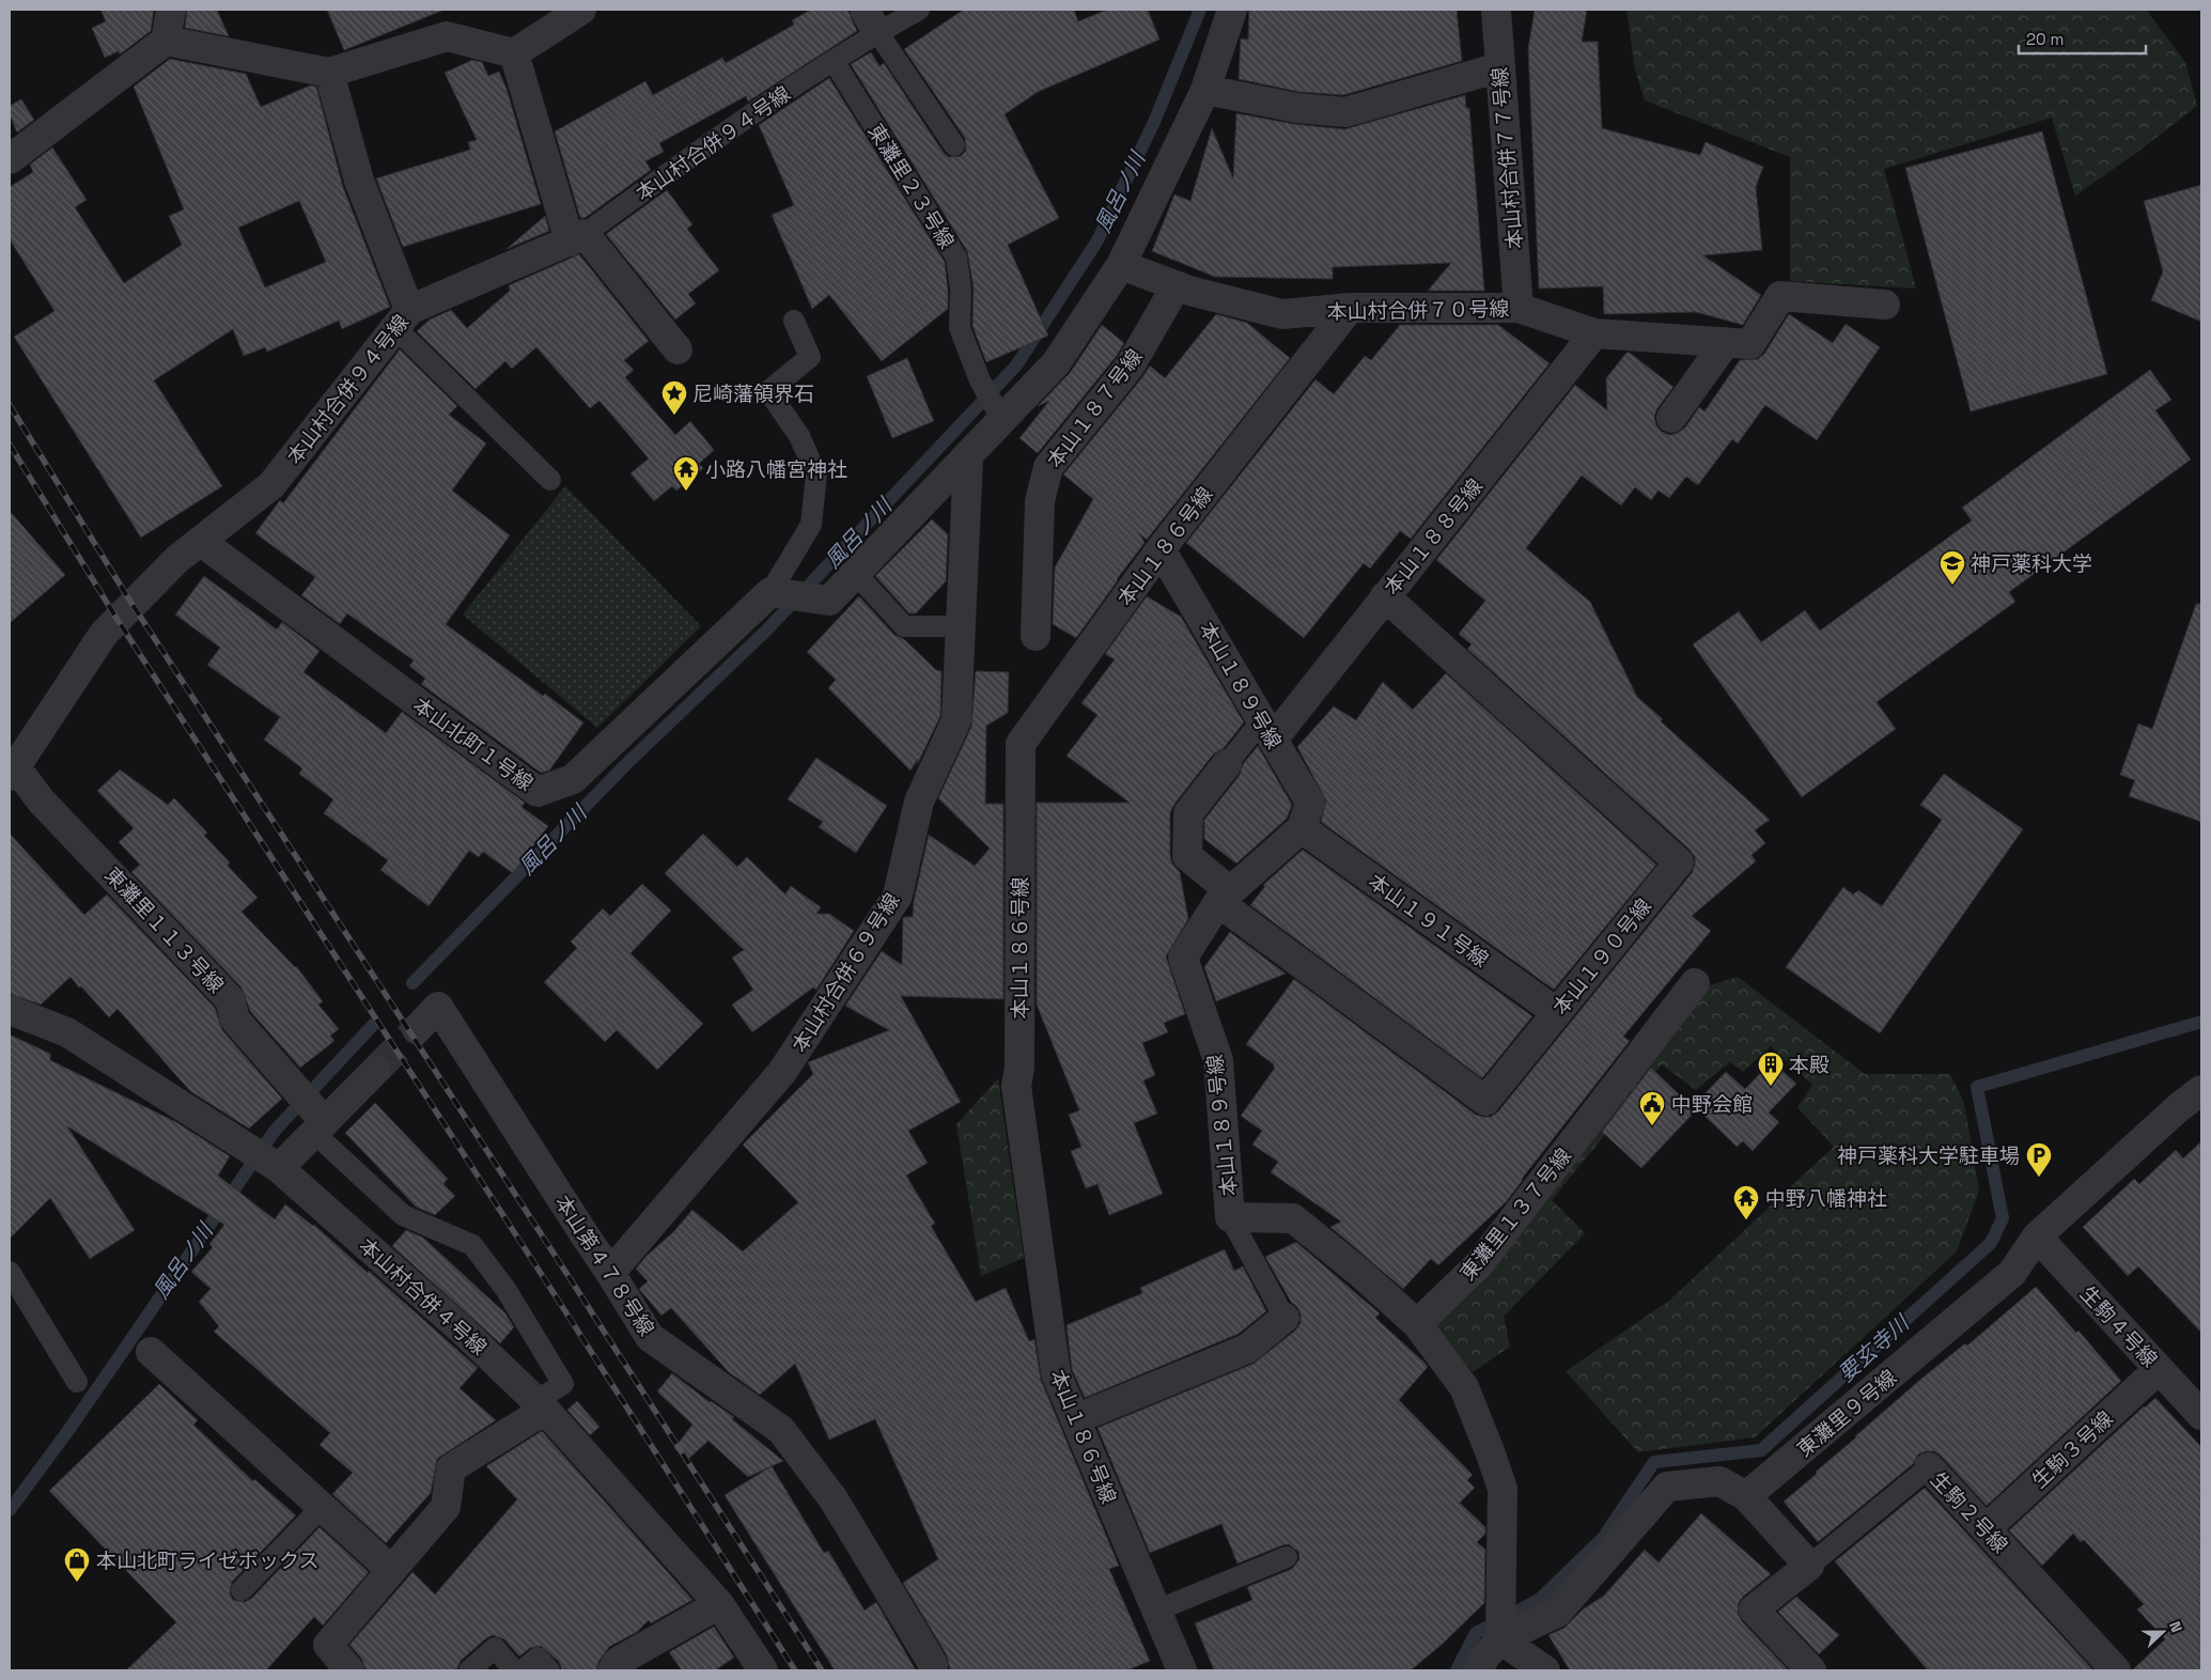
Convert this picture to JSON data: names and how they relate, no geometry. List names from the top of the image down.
{
  "streets": {
    "street": [
      "本山村合併９４号線",
      "本山村合併７７号線",
      "本山村合併７０号線",
      "本山１８７号線",
      "本山１８８号線",
      "本山１８６号線",
      "本山１８９号線",
      "本山北町１号線",
      "本山１９１号線",
      "東灘里１１３号線",
      "本山１９０号線",
      "本山村合併６９号線",
      "東灘里１３７号線",
      "本山第４７８号線",
      "本山村合併４号線",
      "生駒４号線",
      "東灘里９号線",
      "生駒３号線",
      "生駒２号線"
    ],
    "lane": ["東灘里２３号線"]
  },
  "crossings": [
    ["本山村合併９４号線", "東灘里２３号線"],
    ["本山村合併９４号線", "本山北町１号線"],
    ["本山村合併９４号線", "東灘里１１３号線"],
    ["本山村合併７７号線", "本山村合併７０号線"],
    ["本山村合併７０号線", "本山１８７号線"],
    ["本山村合併７０号線", "本山１８８号線"],
    ["本山村合併７０号線", "本山１８６号線"],
    ["本山１８８号線", "本山１８９号線"],
    ["本山１８８号線", "本山１９０号線"],
    ["本山１８６号線", "本山１８９号線"],
    ["本山１８９号線", "本山１９１号線"],
    ["本山１８９号線", "本山１９０号線"],
    ["本山１８９号線", "東灘里１３７号線"],
    ["本山１９１号線", "本山１９０号線"],
    ["本山村合併６９号線", "本山第４７８号線"],
    ["生駒４号線", "東灘里９号線"],
    ["生駒４号線", "生駒３号線"],
    ["生駒３号線", "生駒２号線"]
  ],
  "water": ["風呂ノ川", "要玄寺川"],
  "places": {
    "place": ["尼崎藩領界石"],
    "temple": ["小路八幡宮神社", "中野八幡神社"],
    "school or university": ["神戸薬科大学"],
    "building": ["本殿"],
    "public building": ["中野会館"],
    "parking": ["神戸薬科大学駐車場"],
    "shop": ["本山北町ライゼボックス"]
  },
  "scale_bar": "20 m",
  "north": "right"
}
